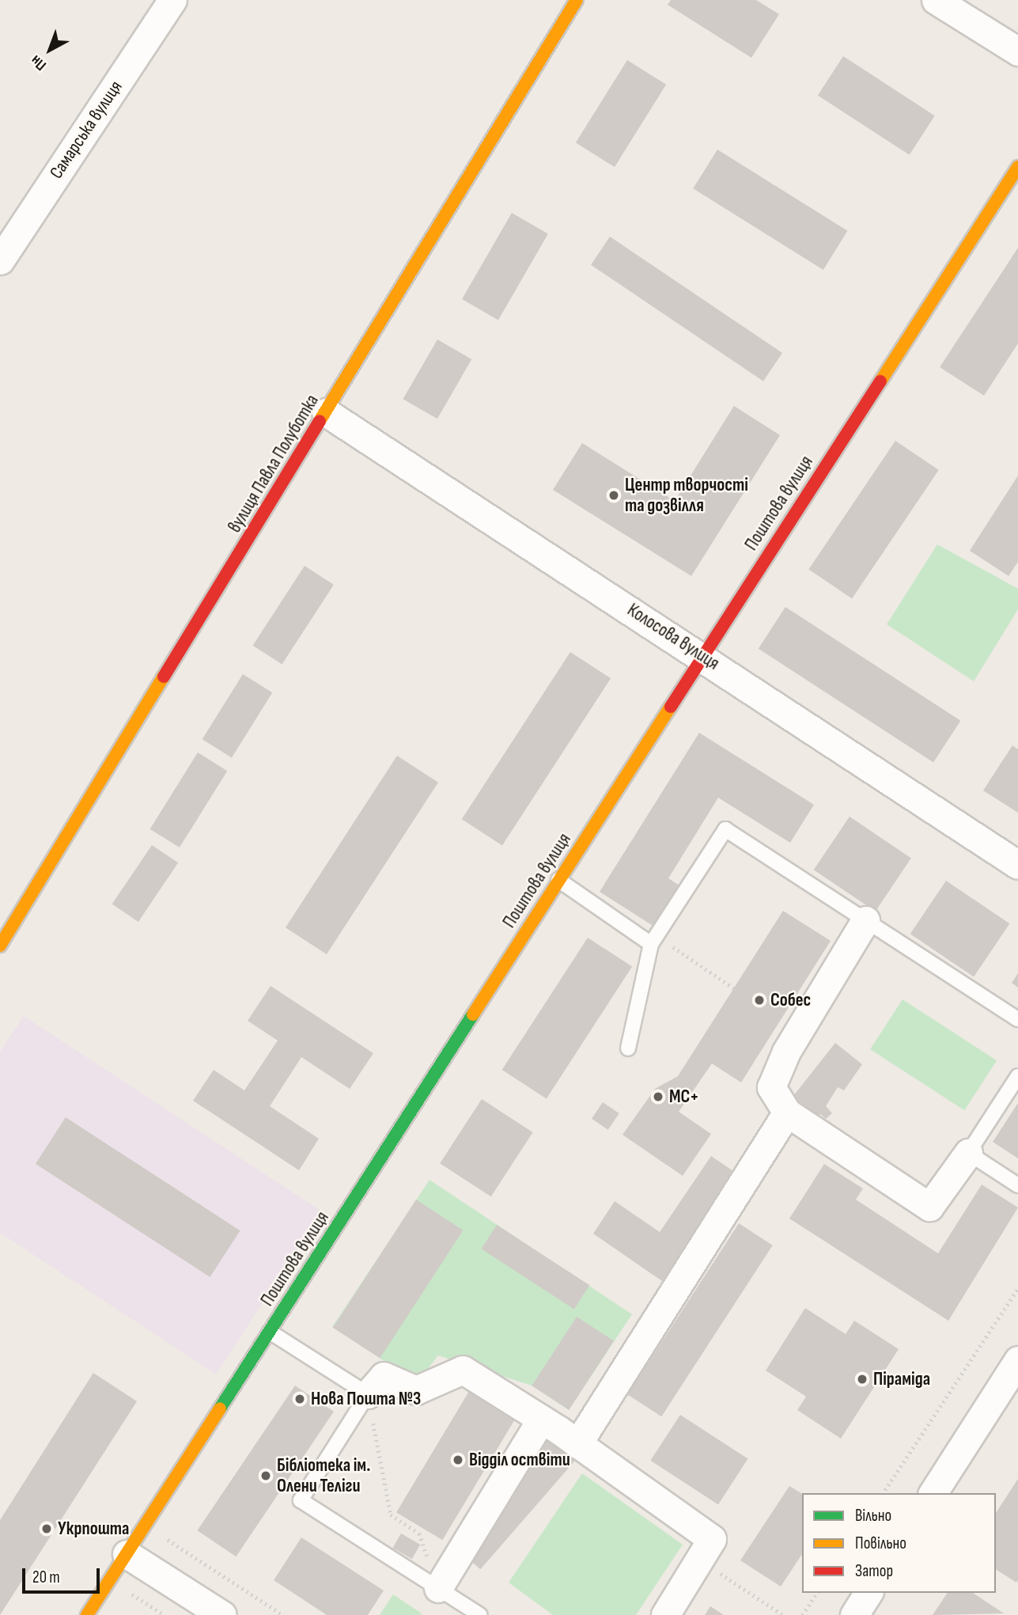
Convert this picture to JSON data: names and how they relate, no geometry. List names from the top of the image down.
{
  "streets": {
    "street": [
      "Самарська вулиця",
      "вулиця Павла Полуботка",
      "Поштова вулиця",
      "Колосова вулиця"
    ]
  },
  "crossings": [
    ["вулиця Павла Полуботка", "Колосова вулиця"],
    ["Поштова вулиця", "Колосова вулиця"]
  ],
  "places": [
    "Центр творчості та дозвілля",
    "Собес",
    "МС+",
    "Піраміда",
    "Нова Пошта №3",
    "Відділ оствіти",
    "Бібліотека ім. Олени Теліги",
    "Укрпошта"
  ],
  "legend": ["Вільно", "Повільно", "Затор"],
  "scale_bar": "20 m",
  "north": "bottom left"
}
